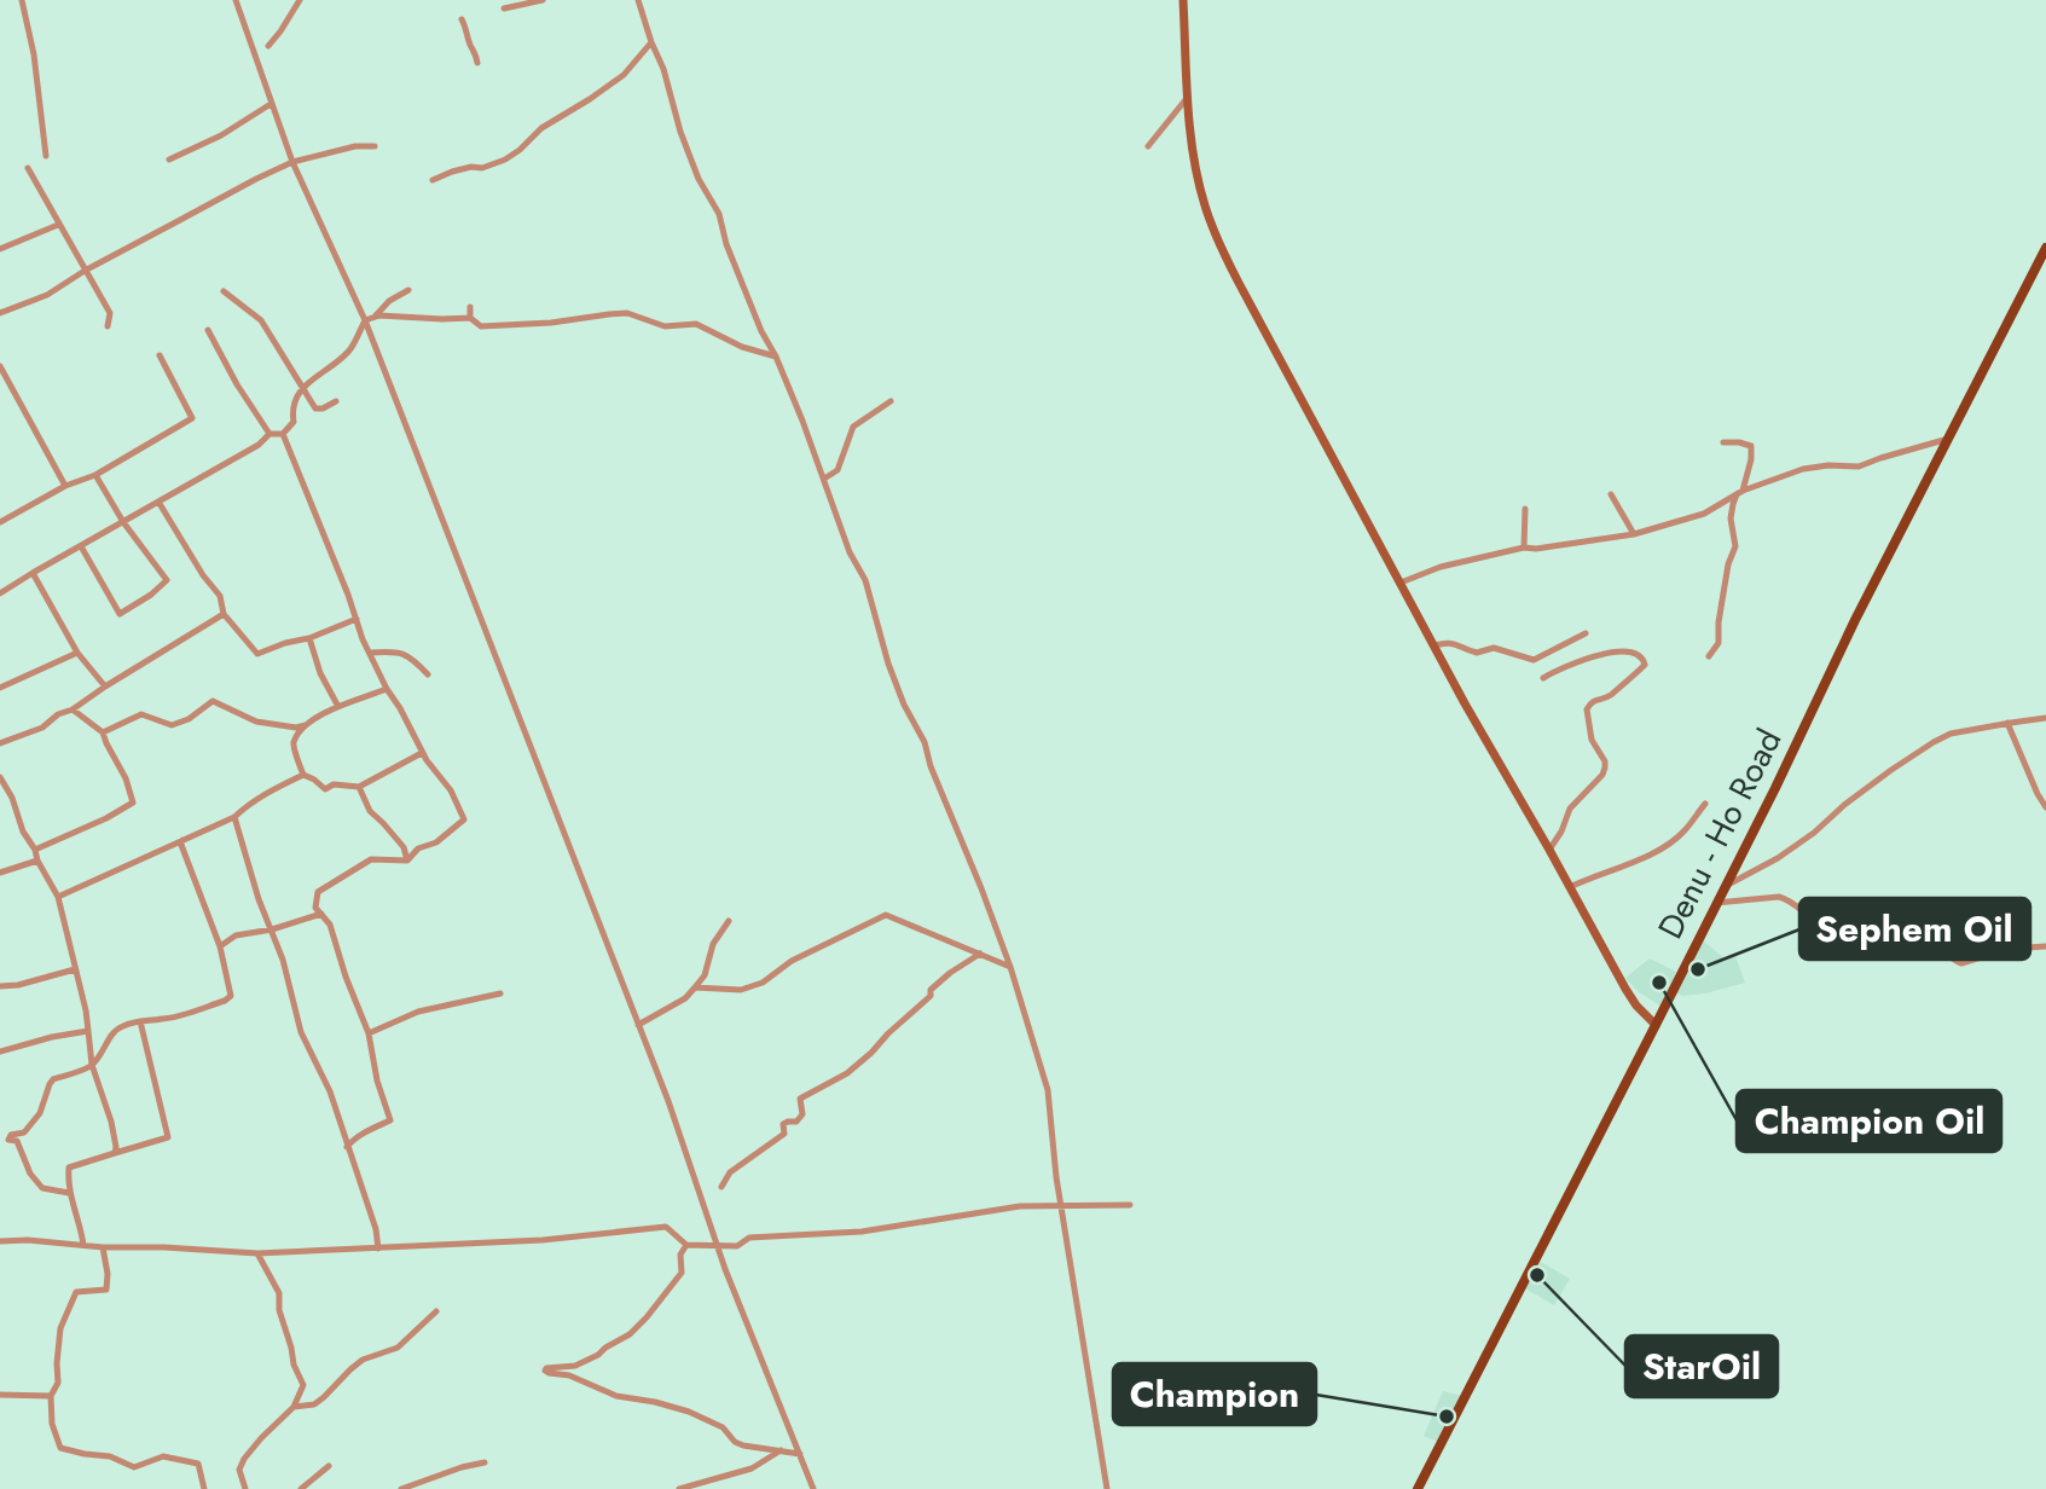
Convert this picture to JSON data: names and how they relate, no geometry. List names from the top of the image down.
{
  "streets": {
    "main road": ["Denu - Ho Road"]
  },
  "places": [
    "Sephem Oil",
    "Champion Oil",
    "StarOil",
    "Champion"
  ]
}
